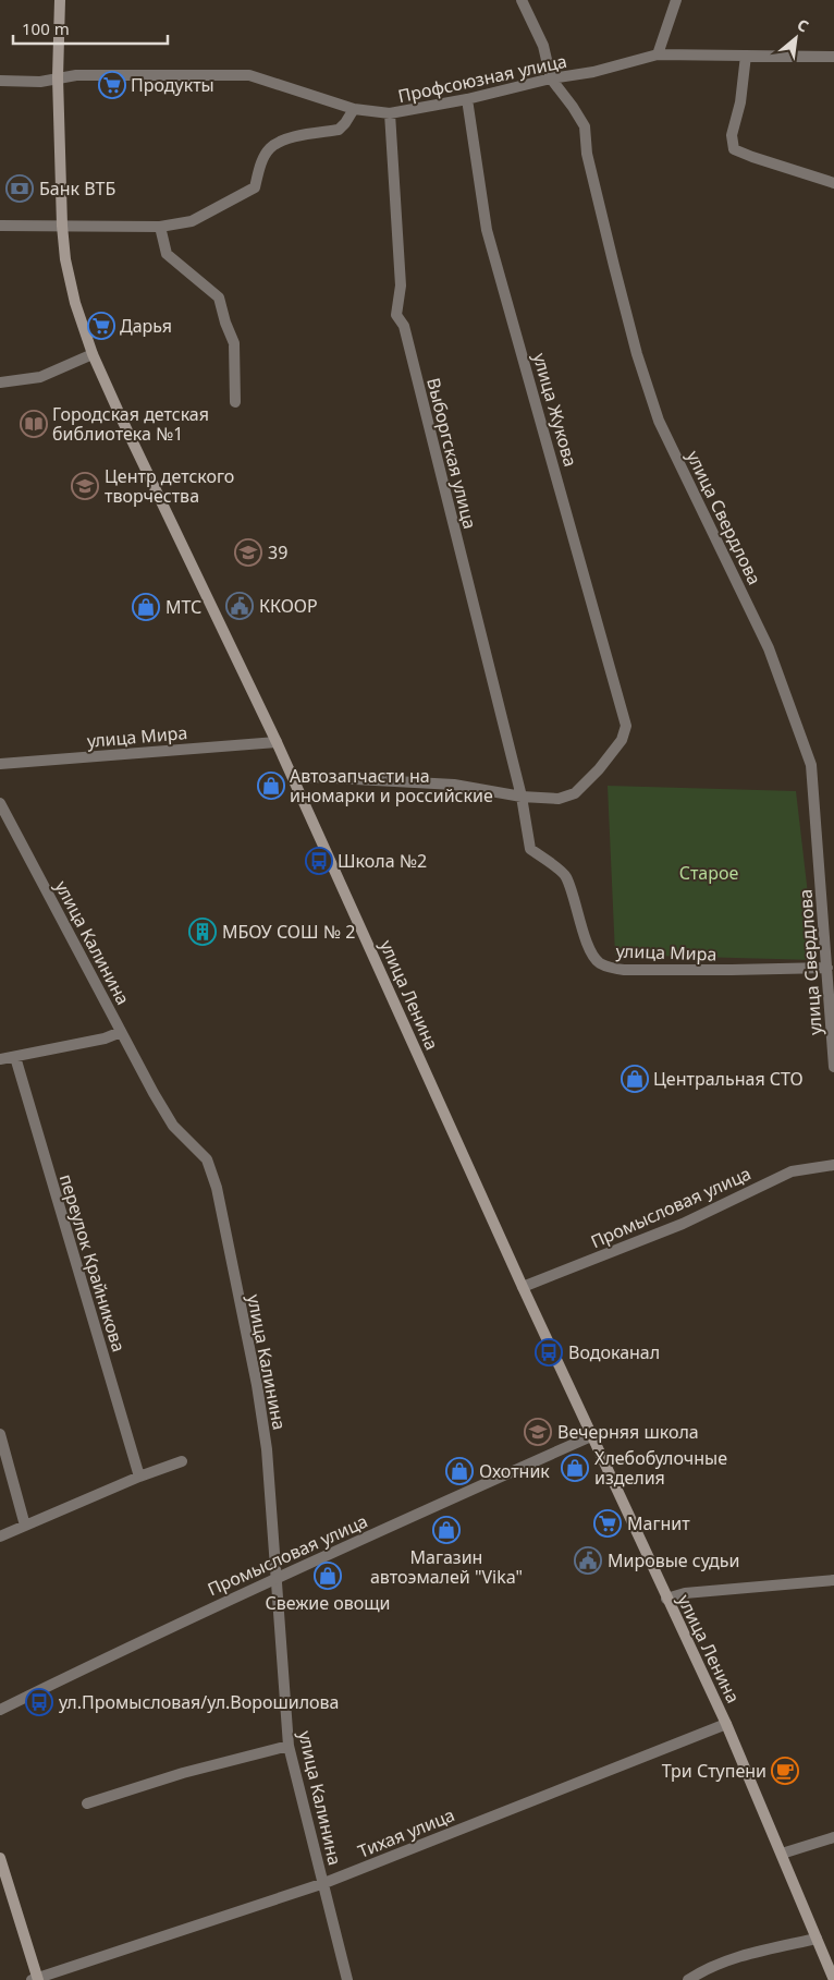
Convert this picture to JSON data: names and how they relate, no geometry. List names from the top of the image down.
{
  "streets": {
    "main road": ["улица Ленина"],
    "street": [
      "Профсоюзная улица",
      "улица Жукова",
      "Выборгская улица",
      "улица Свердлова",
      "улица Мира",
      "улица Калинина",
      "Промысловая улица",
      "переулок Крайникова",
      "Тихая улица"
    ]
  },
  "crossings": [
    ["Профсоюзная улица", "улица Жукова"],
    ["Профсоюзная улица", "Выборгская улица"],
    ["Профсоюзная улица", "улица Свердлова"],
    ["Профсоюзная улица", "улица Ленина"],
    ["улица Жукова", "Выборгская улица"],
    ["улица Жукова", "улица Мира"],
    ["Выборгская улица", "улица Мира"],
    ["улица Свердлова", "улица Мира"],
    ["улица Мира", "улица Ленина"],
    ["улица Калинина", "Промысловая улица"],
    ["улица Калинина", "Тихая улица"],
    ["улица Ленина", "Промысловая улица"],
    ["улица Ленина", "Тихая улица"]
  ],
  "parks": ["Старое"],
  "places": {
    "supermarket": ["Продукты", "Дарья", "Магнит"],
    "bank": ["Банк ВТБ"],
    "library": ["Городская детская библиотека №1"],
    "school or university": ["Центр детского творчества", "39", "Вечерняя школа"],
    "public building": ["ККООР", "Мировые судьи"],
    "shop": [
      "МТС",
      "Автозапчасти на иномарки и российские",
      "Центральная СТО",
      "Хлебобулочные изделия",
      "Охотник",
      "Магазин автоэмалей \"Vika\"",
      "Свежие овощи"
    ],
    "bus stop": ["Школа №2", "Водоканал", "ул.Промысловая/ул.Ворошилова"],
    "building": ["МБОУ СОШ № 2"],
    "cafe": ["Три Ступени"]
  },
  "scale_bar": "100 m",
  "north": "top right"
}
